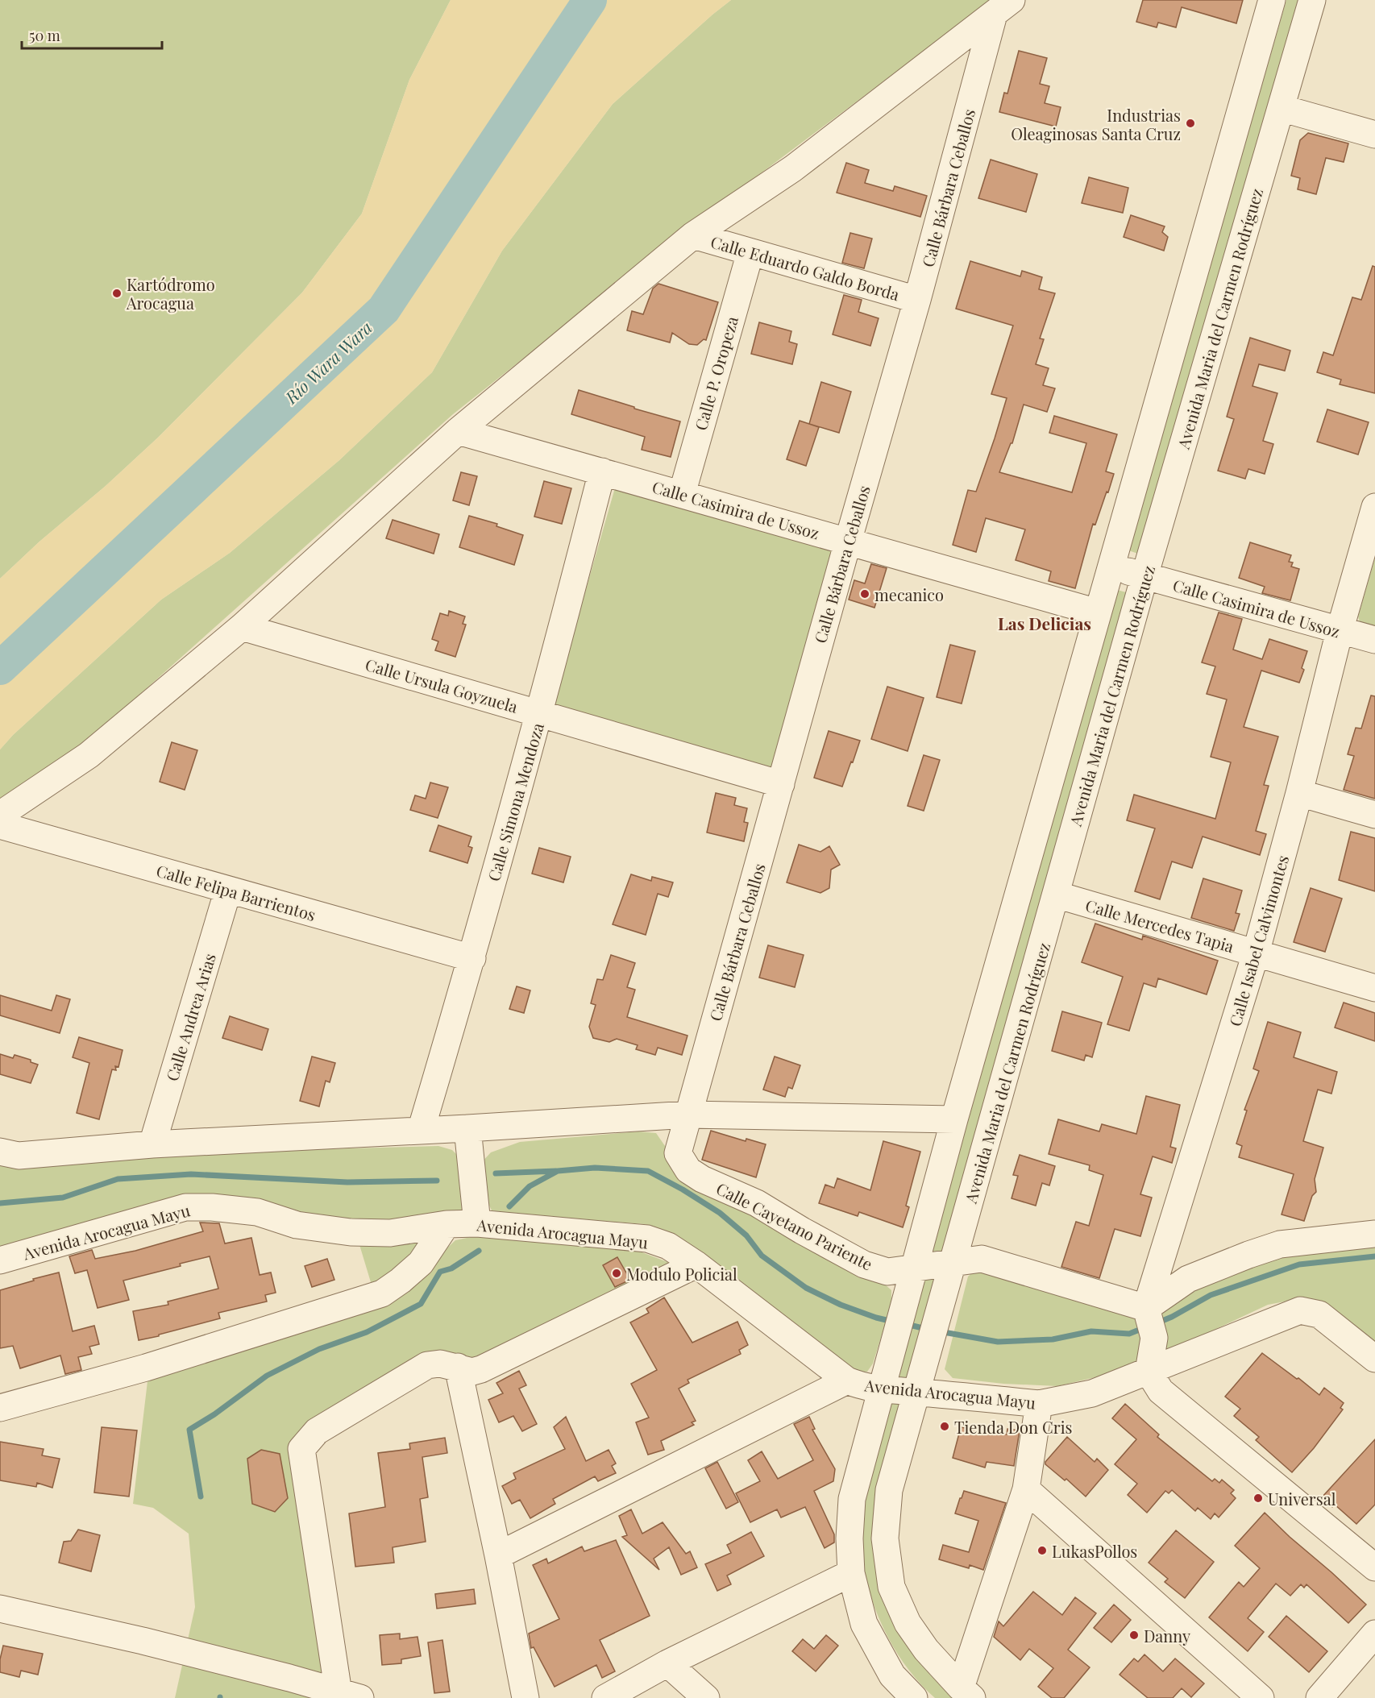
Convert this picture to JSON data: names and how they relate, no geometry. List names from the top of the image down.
{
  "streets": {
    "street": [
      "Calle Bárbara Ceballos",
      "Calle Eduardo Galdo Borda",
      "Avenida Maria del Carmen Rodríguez",
      "Calle P. Oropeza",
      "Calle Casimira de Ussoz",
      "Calle Ursula Goyzuela",
      "Calle Simona Mendoza",
      "Calle Felipa Barrientos",
      "Calle Mercedes Tapia",
      "Calle Isabel Calvimontes",
      "Calle Andrea Arias",
      "Calle Cayetano Pariente",
      "Avenida Arocagua Mayu"
    ]
  },
  "crossings": [
    ["Calle Bárbara Ceballos", "Calle Eduardo Galdo Borda"],
    ["Calle Bárbara Ceballos", "Calle Casimira de Ussoz"],
    ["Calle Bárbara Ceballos", "Calle Ursula Goyzuela"],
    ["Calle Bárbara Ceballos", "Calle Cayetano Pariente"],
    ["Calle Eduardo Galdo Borda", "Calle P. Oropeza"],
    ["Avenida Maria del Carmen Rodríguez", "Calle Casimira de Ussoz"],
    ["Avenida Maria del Carmen Rodríguez", "Calle Mercedes Tapia"],
    ["Avenida Maria del Carmen Rodríguez", "Calle Cayetano Pariente"],
    ["Avenida Maria del Carmen Rodríguez", "Avenida Arocagua Mayu"],
    ["Calle P. Oropeza", "Calle Casimira de Ussoz"],
    ["Calle Casimira de Ussoz", "Calle Simona Mendoza"],
    ["Calle Casimira de Ussoz", "Calle Isabel Calvimontes"],
    ["Calle Ursula Goyzuela", "Calle Simona Mendoza"],
    ["Calle Simona Mendoza", "Calle Felipa Barrientos"],
    ["Calle Felipa Barrientos", "Calle Andrea Arias"],
    ["Calle Mercedes Tapia", "Calle Isabel Calvimontes"],
    ["Calle Isabel Calvimontes", "Calle Cayetano Pariente"]
  ],
  "districts": ["Las Delicias"],
  "water": ["Río Wara Wara"],
  "places": [
    "Industrias Oleaginosas Santa Cruz",
    "Kartódromo Arocagua",
    "mecanico",
    "Modulo Policial",
    "Tienda Don Cris",
    "Universal",
    "LukasPollos",
    "Danny"
  ],
  "scale_bar": "50 m"
}
